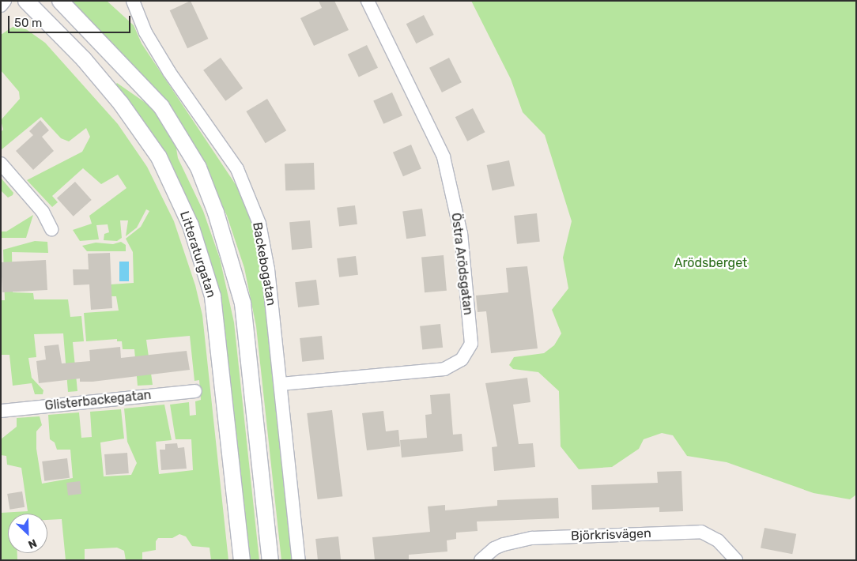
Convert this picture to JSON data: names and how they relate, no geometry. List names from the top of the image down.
{
  "streets": {
    "street": [
      "Litteraturgatan",
      "Backebogatan",
      "Östra Arödsgatan",
      "Glisterbackegatan",
      "Björkrisvägen"
    ]
  },
  "crossings": [
    ["Backebogatan", "Östra Arödsgatan"]
  ],
  "parks": ["Arödsberget"],
  "scale_bar": "50 m",
  "north": "bottom right"
}
